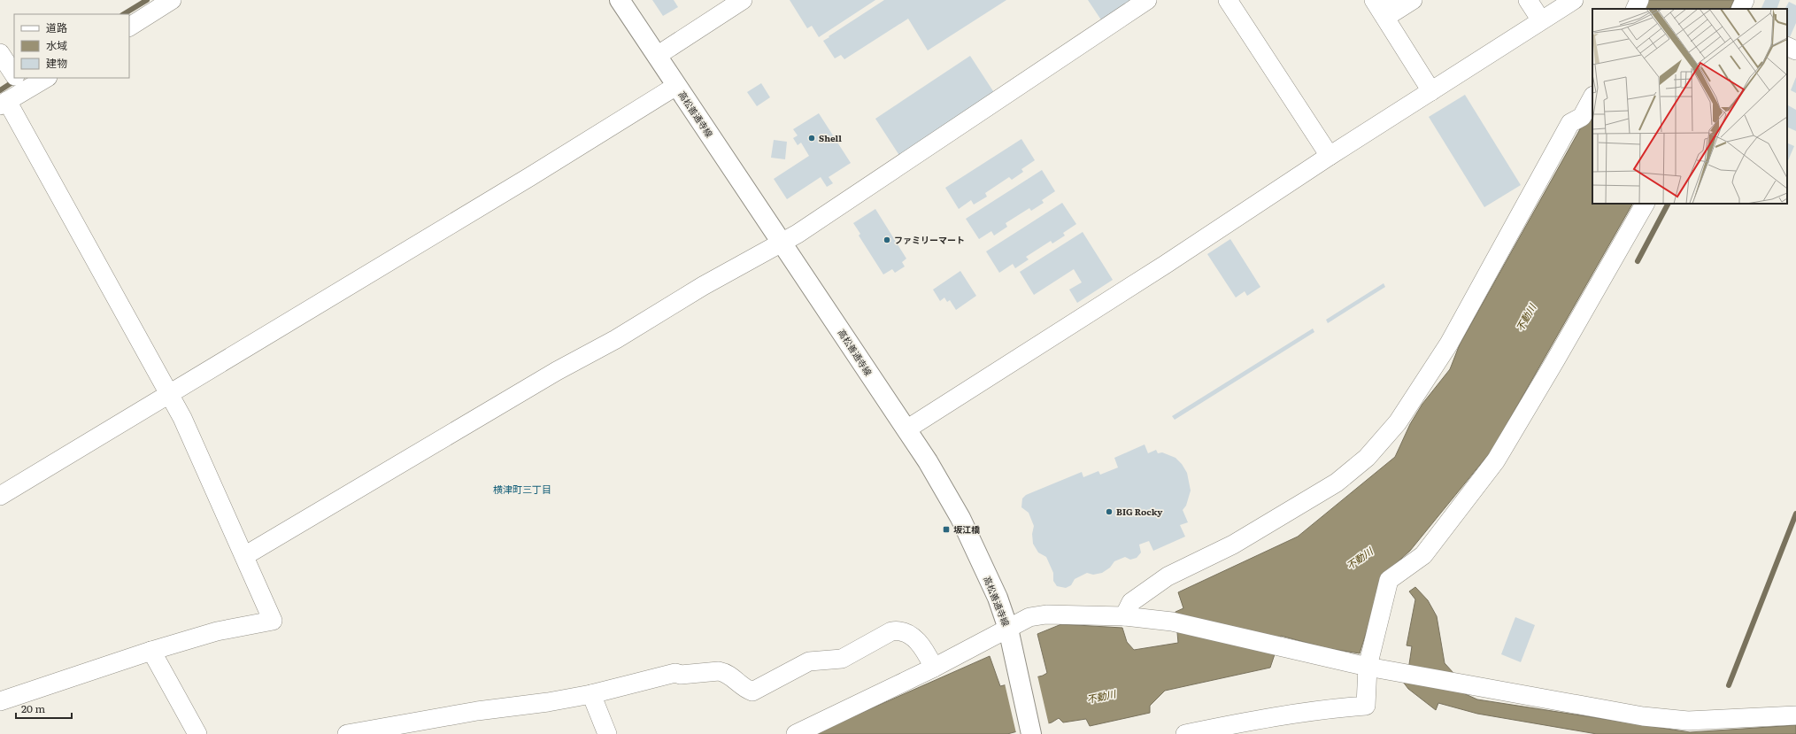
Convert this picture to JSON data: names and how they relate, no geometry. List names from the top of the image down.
{
  "streets": {
    "main road": ["高松善通寺線"]
  },
  "districts": ["横津町三丁目"],
  "water": ["不動川"],
  "places": {
    "other": ["Shell", "ファミリーマート", "BIG Rocky"],
    "transit": ["坂江橋"]
  },
  "legend": ["道路", "水域", "建物"],
  "scale_bar": "20 m"
}
